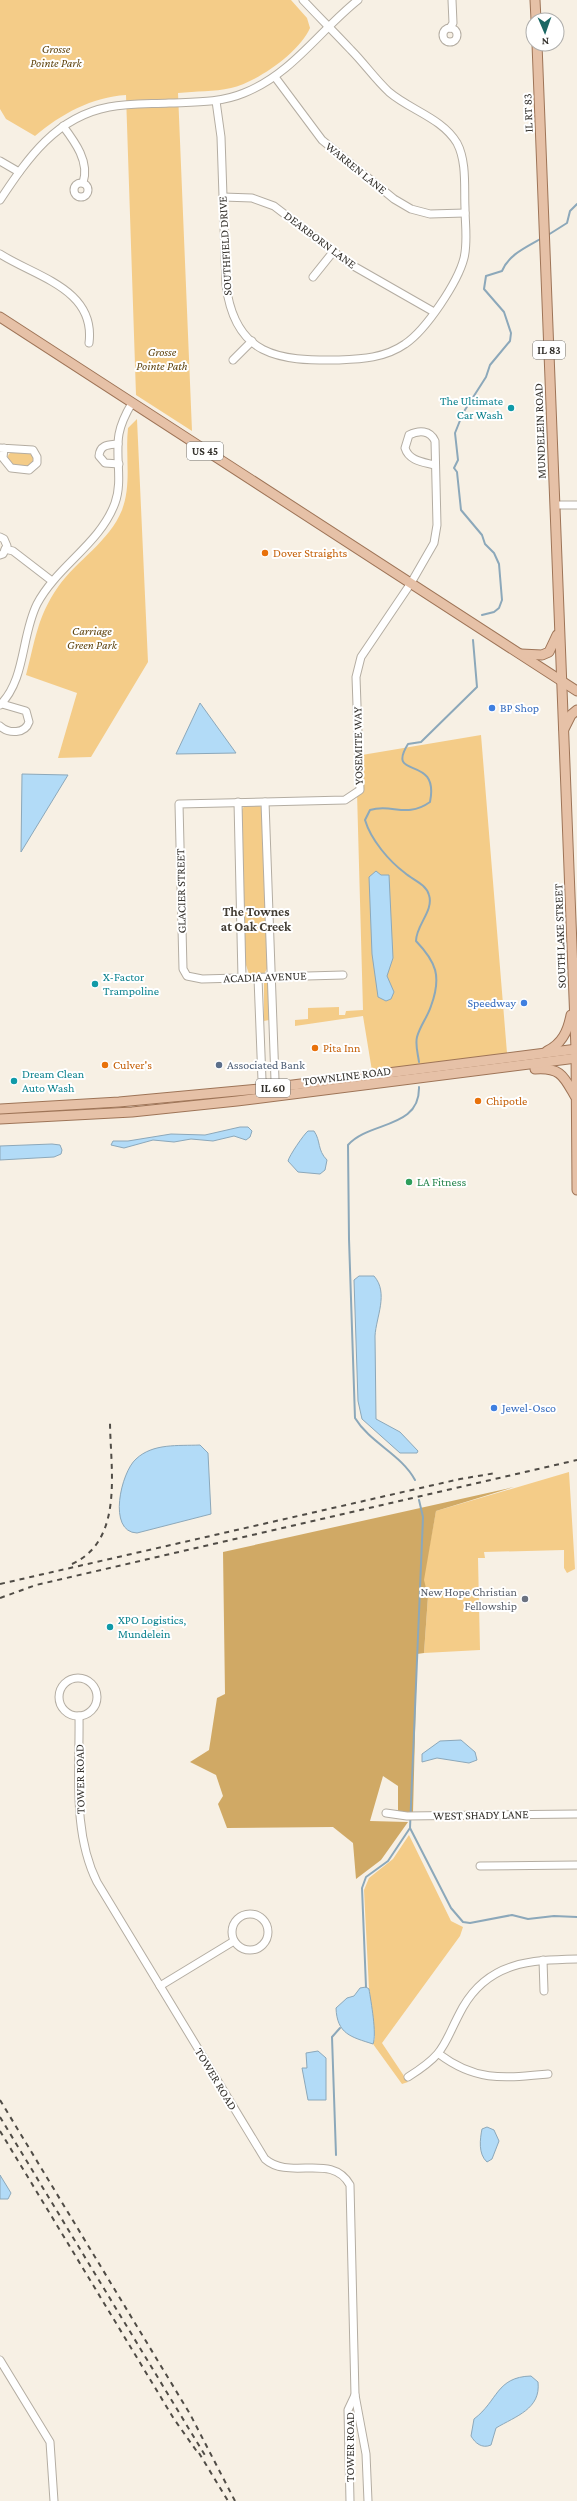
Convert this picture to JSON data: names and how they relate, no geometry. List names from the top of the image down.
{
  "streets": {
    "main road": [
      "IL RT 83",
      "IL 83",
      "MUNDELEIN ROAD",
      "US 45",
      "SOUTH LAKE STREET",
      "TOWNLINE ROAD",
      "IL 60"
    ],
    "street": [
      "WARREN LANE",
      "DEARBORN LANE",
      "SOUTHFIELD DRIVE",
      "YOSEMITE WAY",
      "GLACIER STREET",
      "ACADIA AVENUE",
      "TOWER ROAD",
      "WEST SHADY LANE"
    ]
  },
  "crossings": [
    ["IL RT 83", "MUNDELEIN ROAD"],
    ["WARREN LANE", "SOUTHFIELD DRIVE"],
    ["DEARBORN LANE", "SOUTHFIELD DRIVE"],
    ["MUNDELEIN ROAD", "US 45"],
    ["MUNDELEIN ROAD", "SOUTH LAKE STREET"],
    ["US 45", "YOSEMITE WAY"],
    ["US 45", "SOUTH LAKE STREET"],
    ["YOSEMITE WAY", "GLACIER STREET"],
    ["GLACIER STREET", "ACADIA AVENUE"],
    ["SOUTH LAKE STREET", "TOWNLINE ROAD"]
  ],
  "districts": ["The Townes at Oak Creek"],
  "parks": ["Grosse Pointe Park", "Grosse Pointe Path", "Carriage Green Park"],
  "places": [
    "The Ultimate Car Wash",
    "Dover Straights",
    "BP Shop",
    "X-Factor Trampoline",
    "Speedway",
    "Pita Inn",
    "Culver's",
    "Associated Bank",
    "Dream Clean Auto Wash",
    "Chipotle",
    "LA Fitness",
    "Jewel-Osco",
    "New Hope Christian Fellowship",
    "XPO Logistics, Mundelein"
  ],
  "north": "bottom"
}
